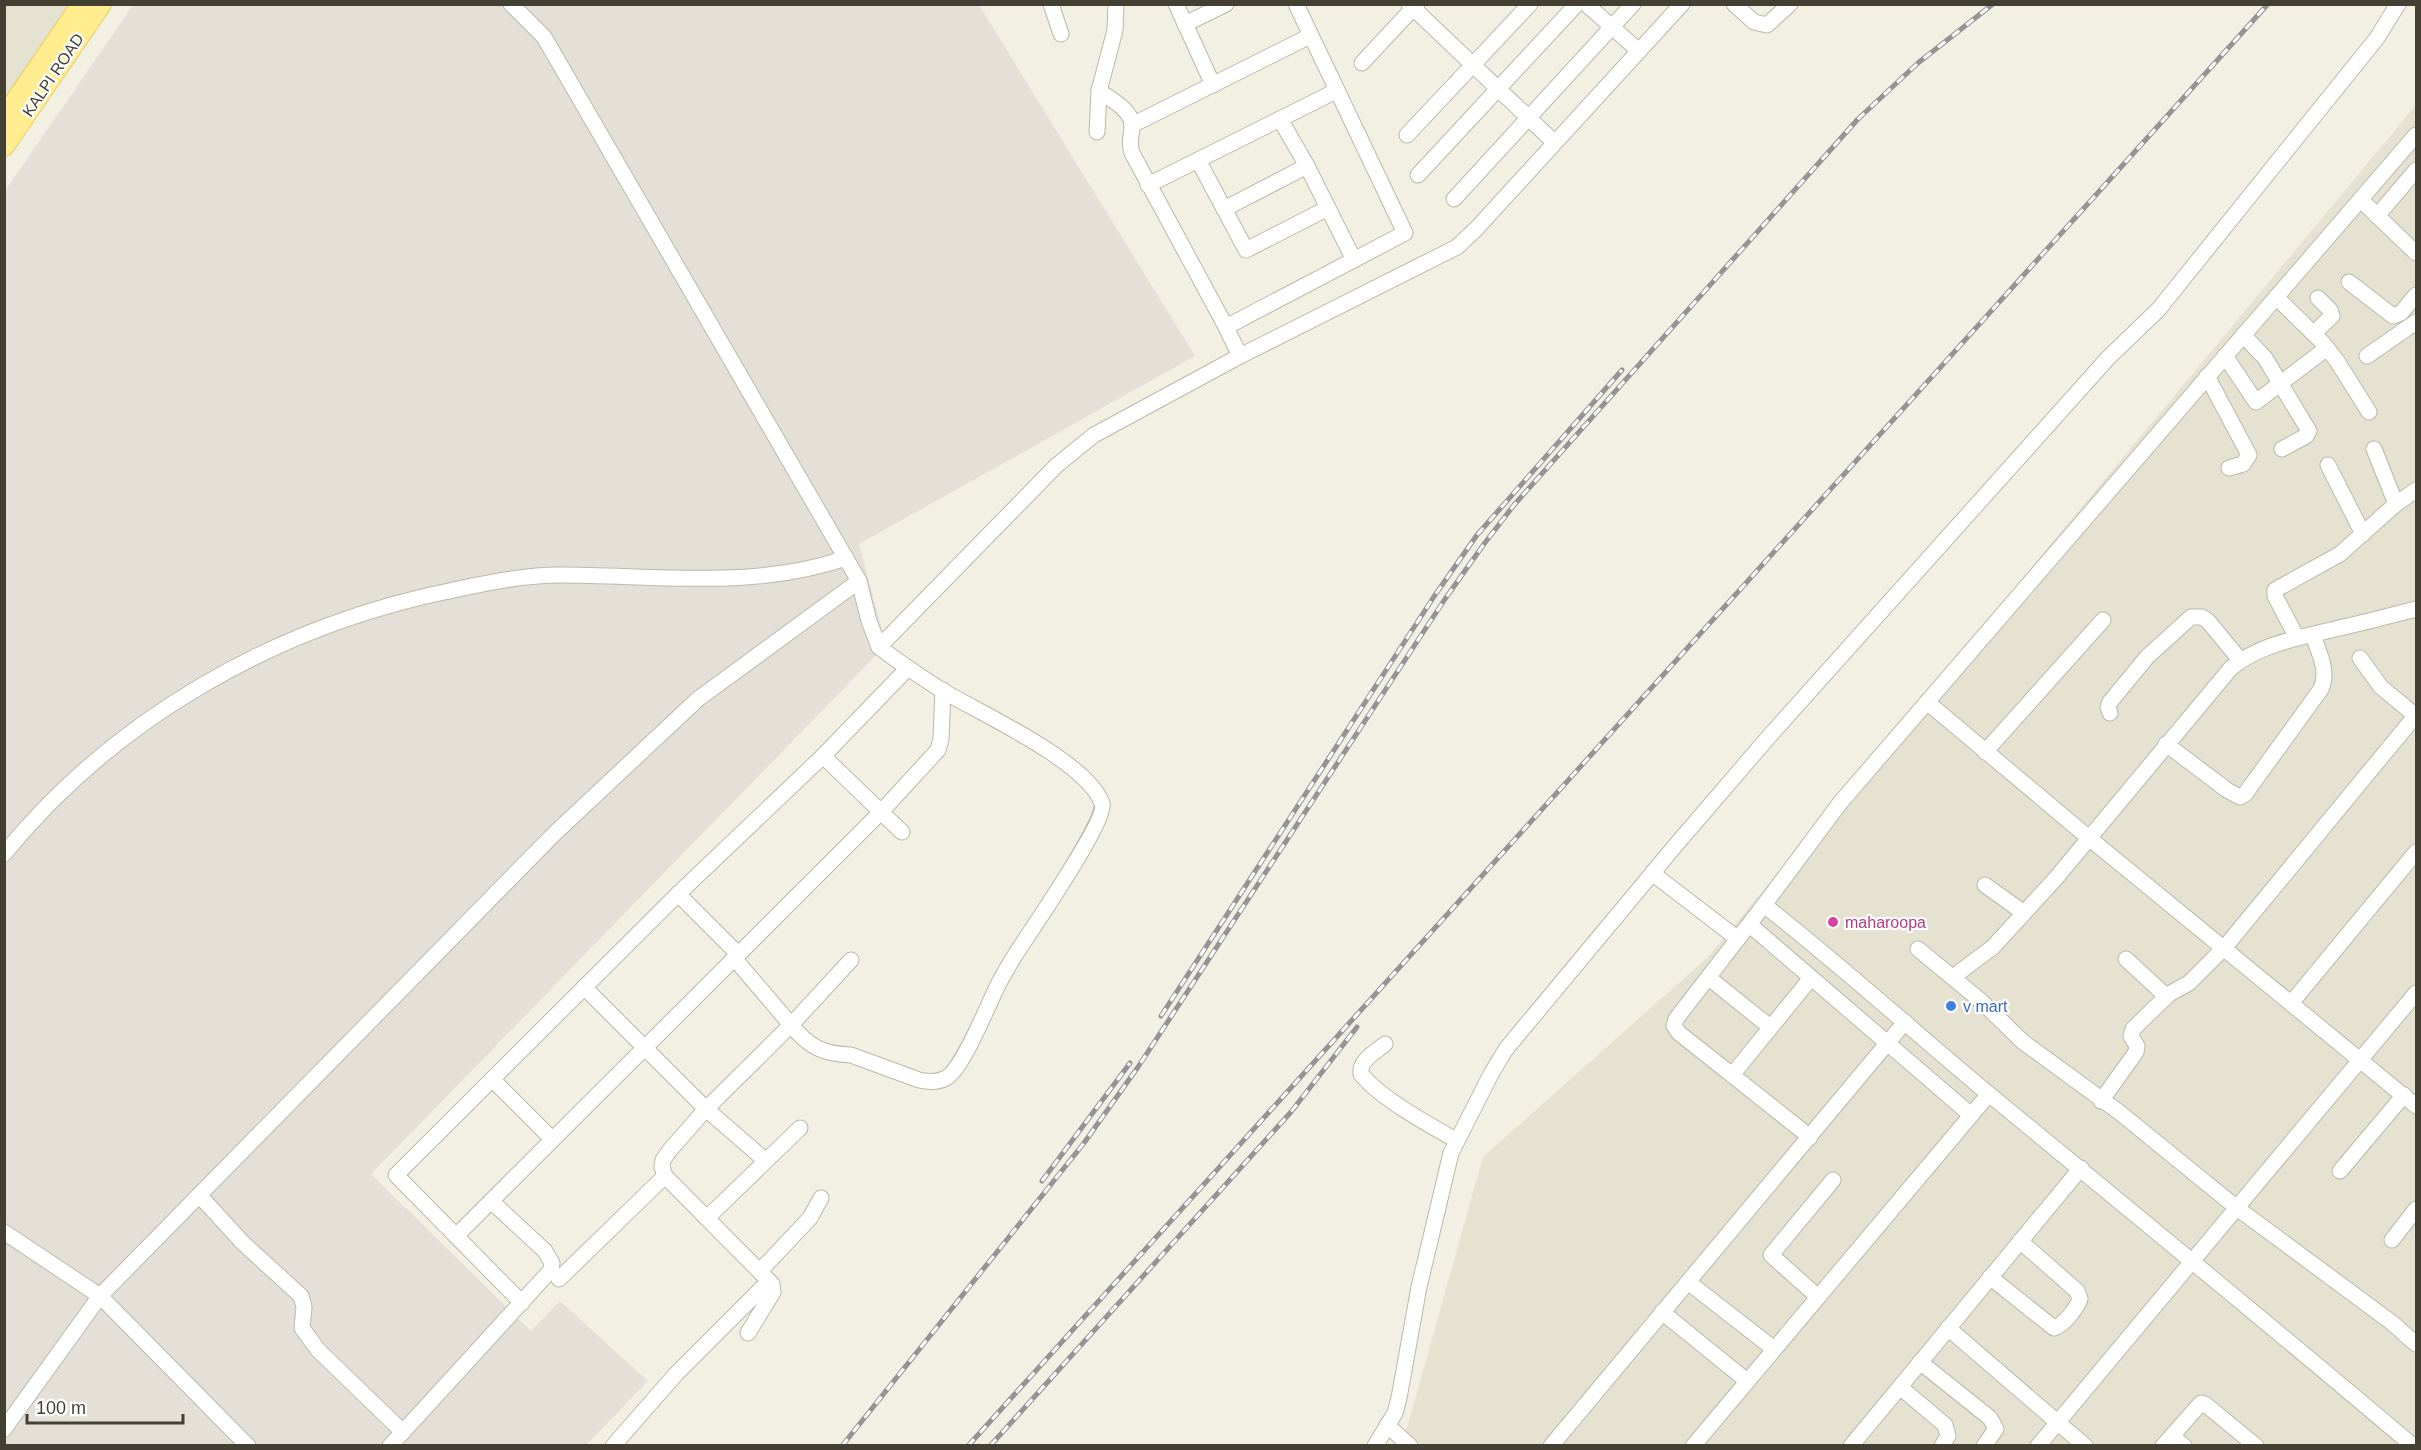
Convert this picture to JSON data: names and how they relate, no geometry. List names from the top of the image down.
{
  "streets": {
    "main road": ["KALPI ROAD"]
  },
  "places": ["maharoopa", "v mart"],
  "scale_bar": "100 m"
}
